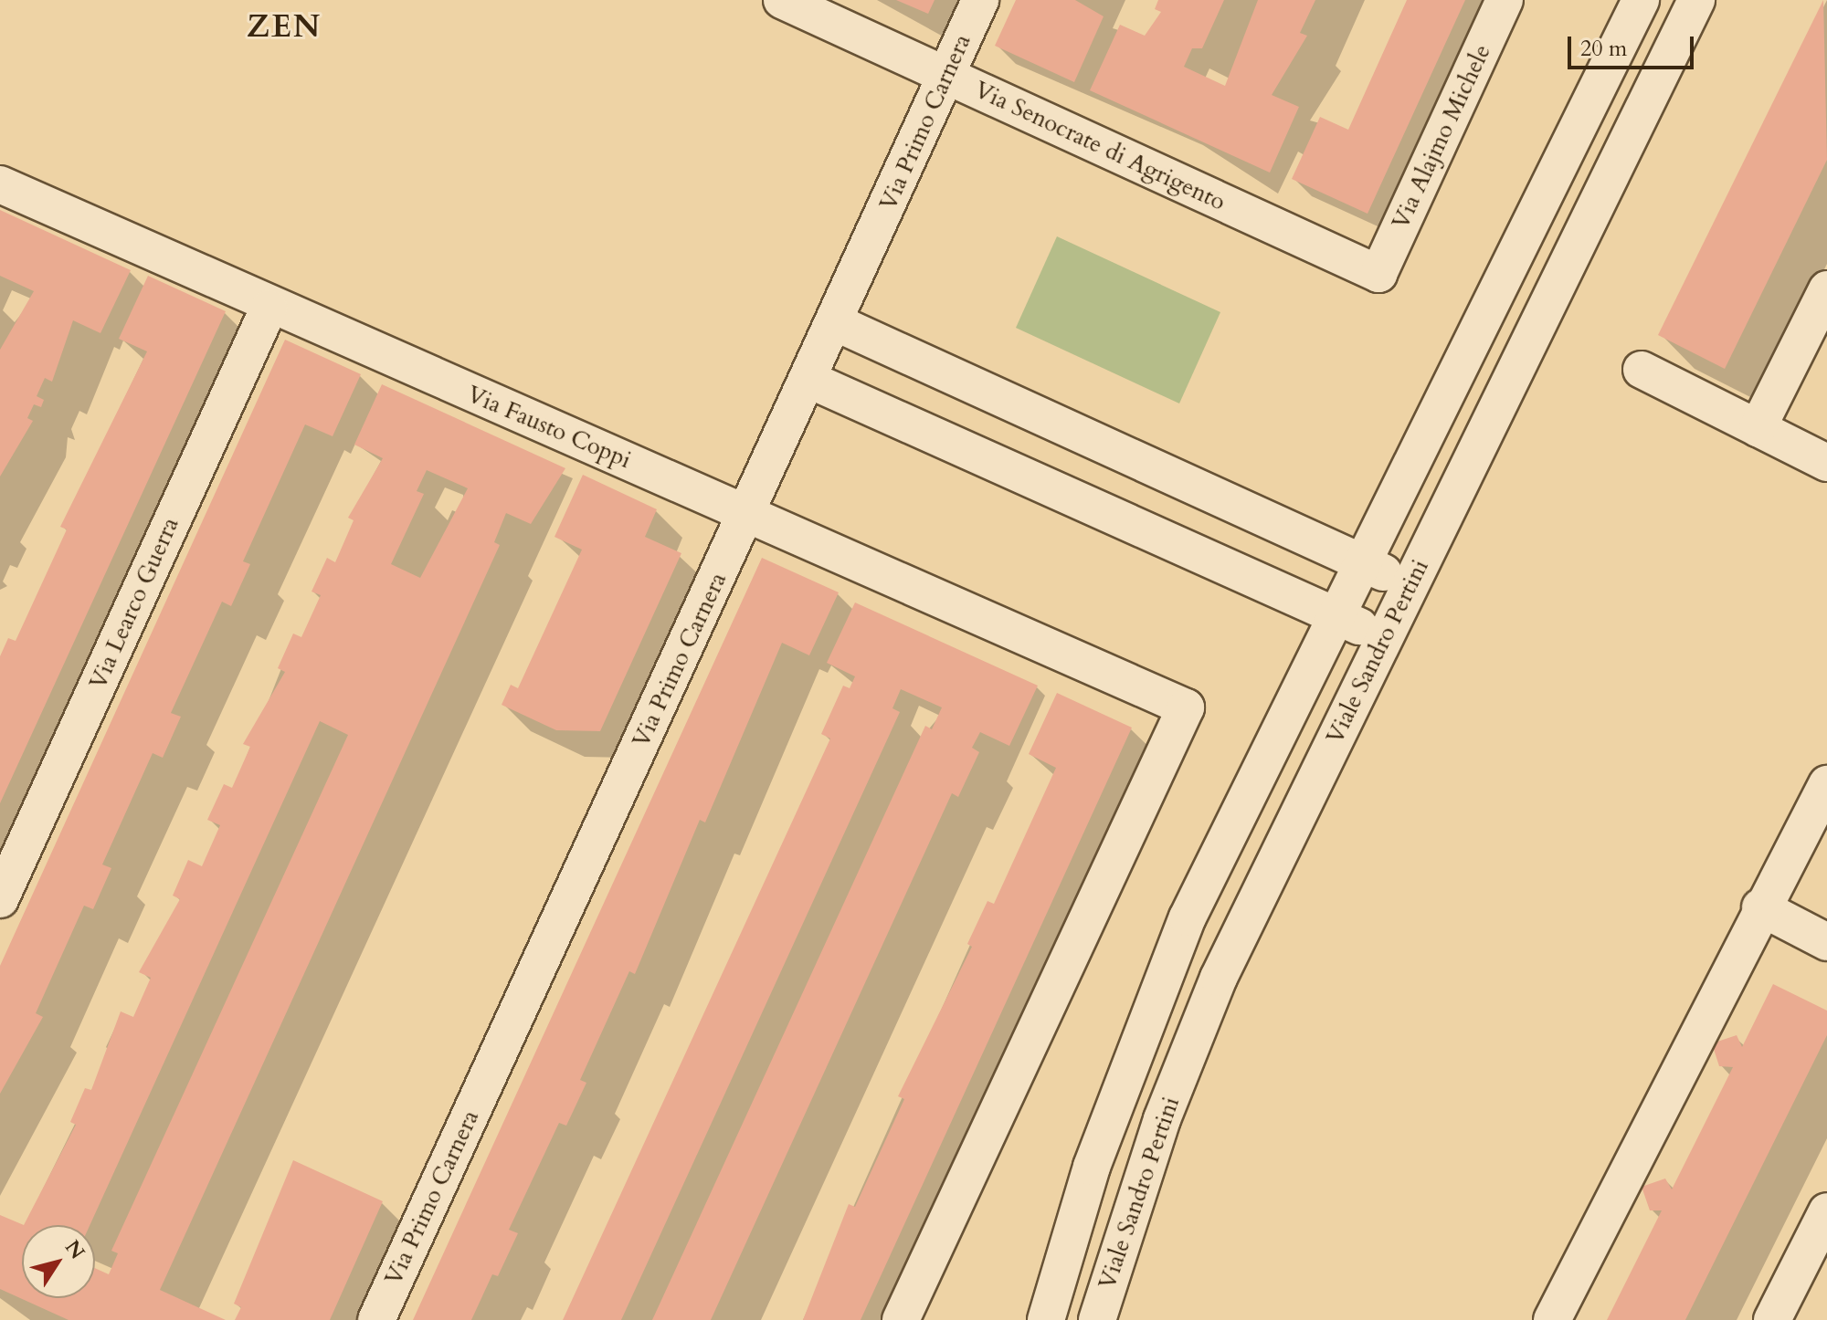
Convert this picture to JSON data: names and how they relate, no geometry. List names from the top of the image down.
{
  "streets": {
    "street": [
      "Via Primo Carnera",
      "Via Alajmo Michele",
      "Via Senocrate di Agrigento",
      "Via Fausto Coppi",
      "Via Learco Guerra",
      "Viale Sandro Pertini"
    ]
  },
  "crossings": [
    ["Via Primo Carnera", "Via Senocrate di Agrigento"],
    ["Via Primo Carnera", "Via Fausto Coppi"],
    ["Via Alajmo Michele", "Via Senocrate di Agrigento"],
    ["Via Fausto Coppi", "Via Learco Guerra"]
  ],
  "districts": ["ZEN"],
  "scale_bar": "20 m",
  "north": "top right"
}
